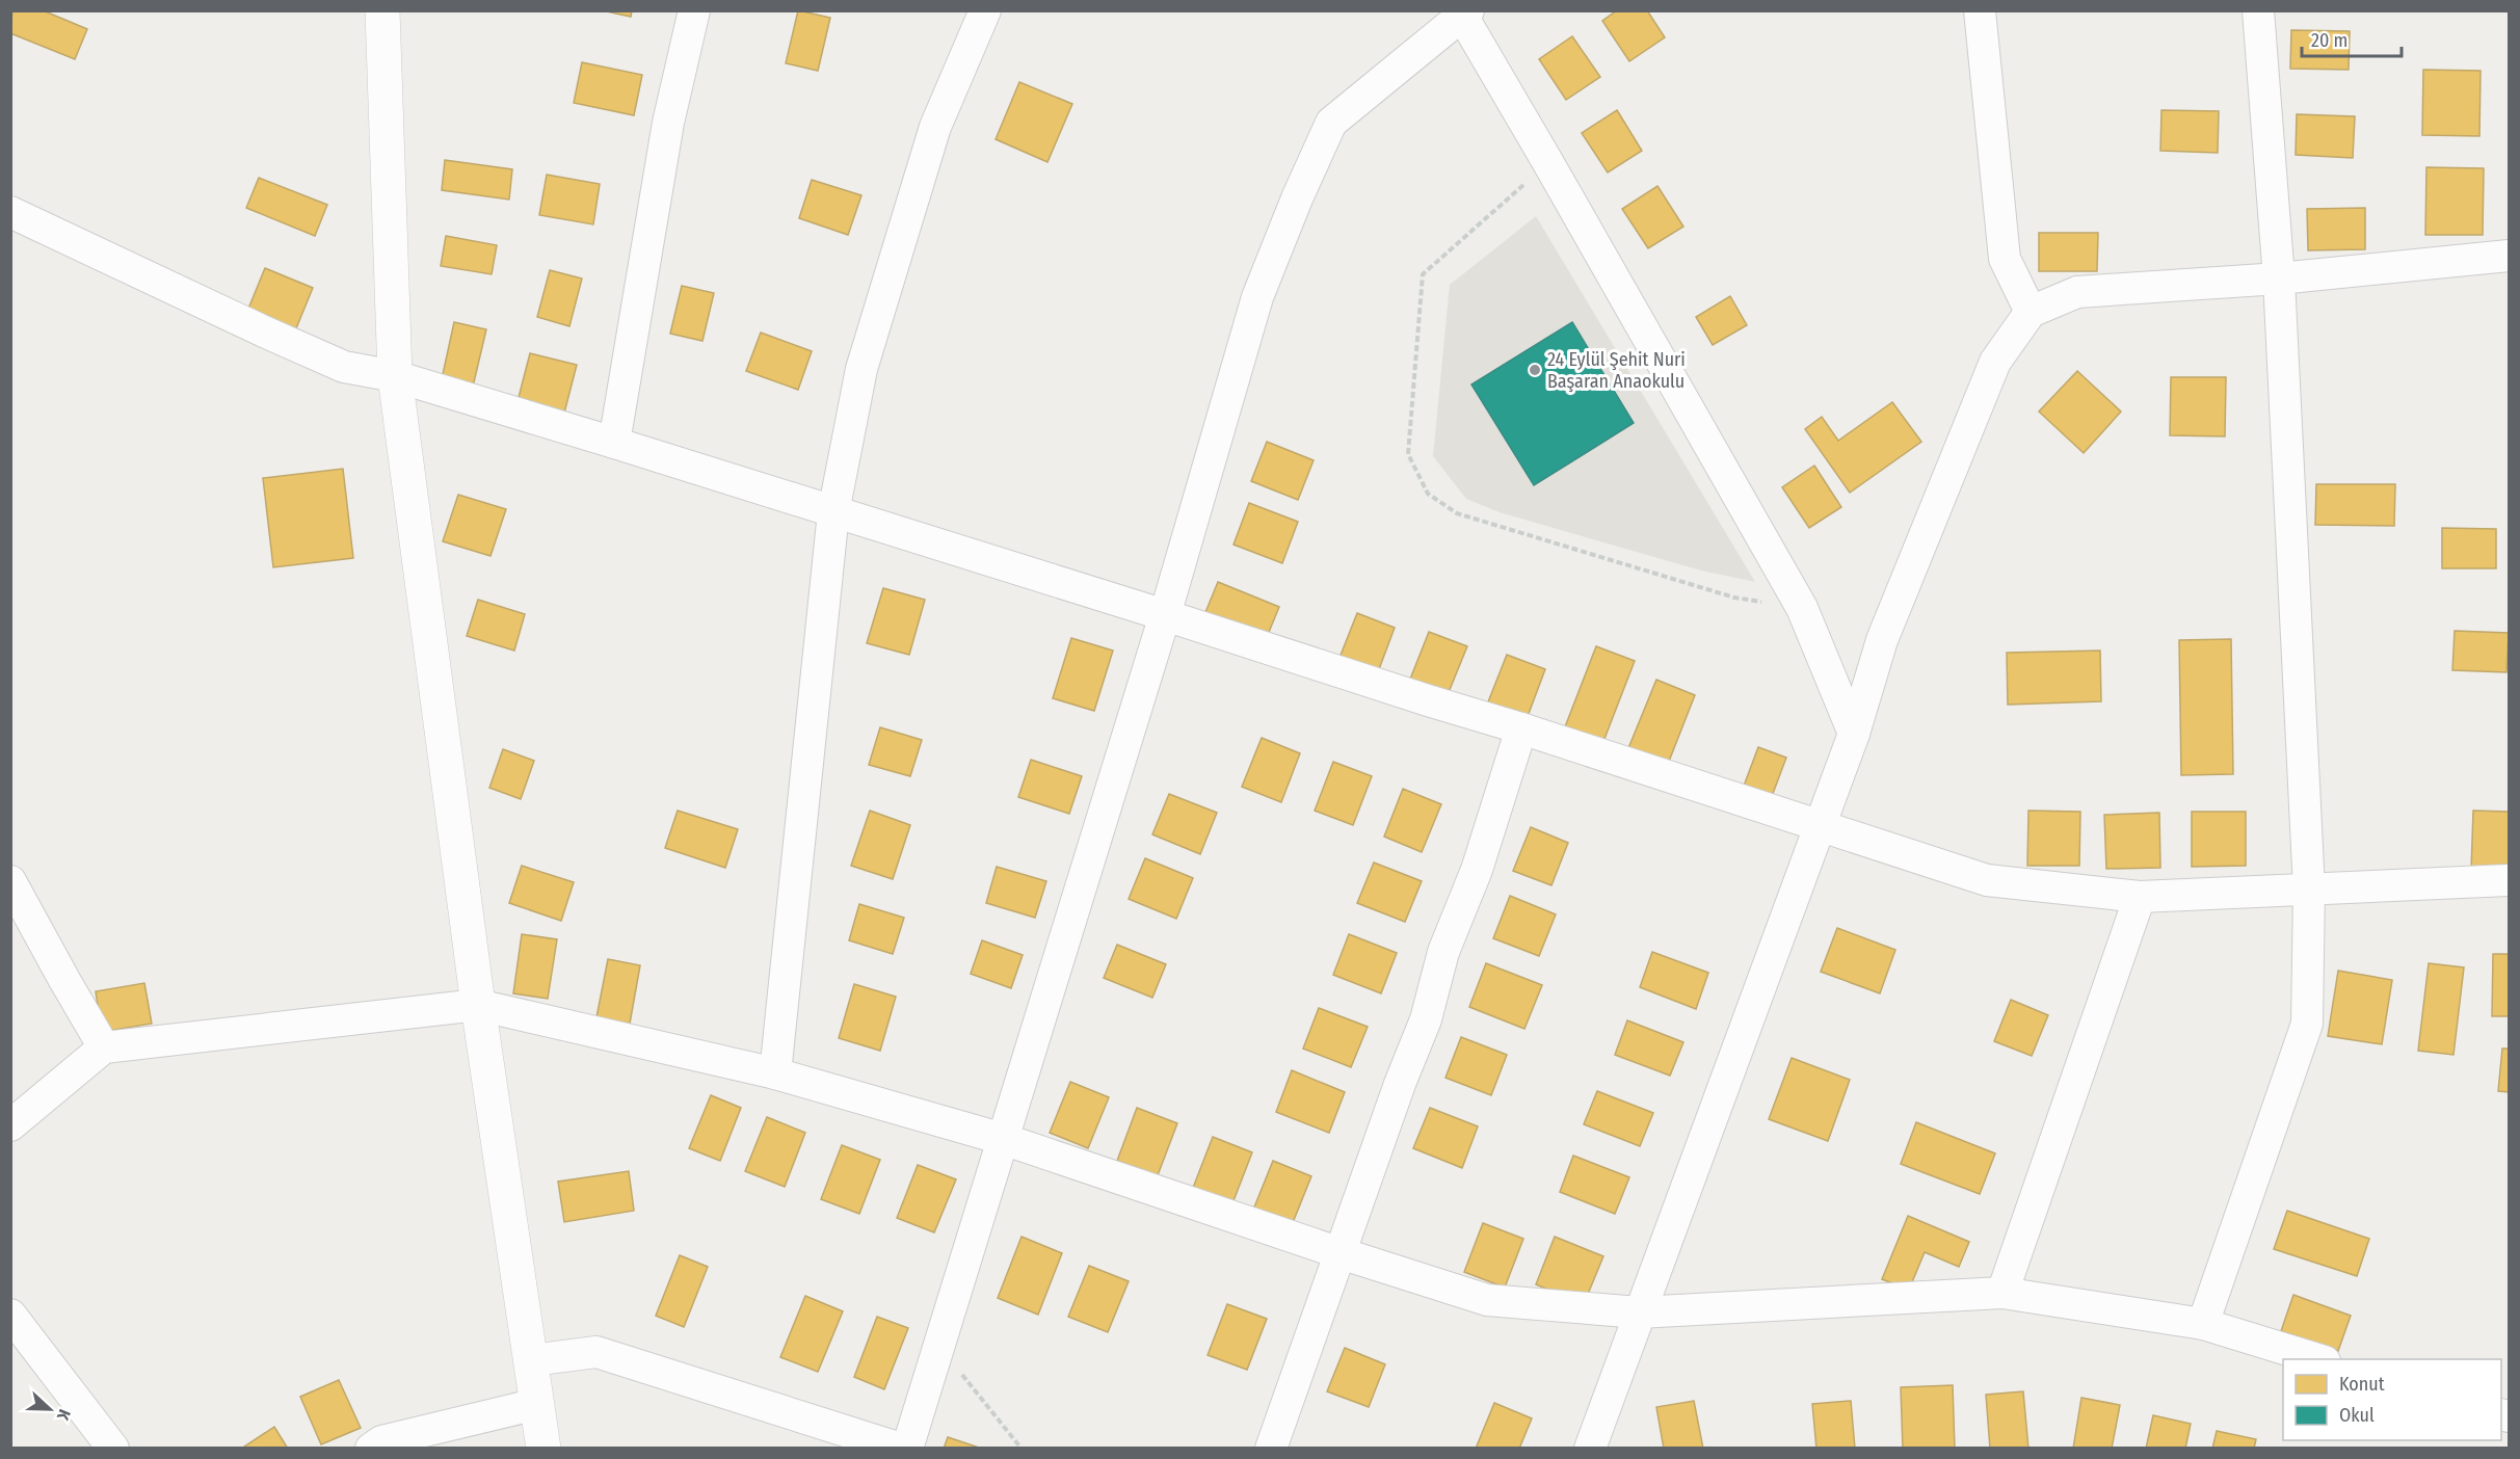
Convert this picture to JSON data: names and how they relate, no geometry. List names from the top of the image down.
{
  "places": ["24 Eylül Şehit Nuri Başaran Anaokulu"],
  "legend": ["Konut", "Okul"],
  "scale_bar": "20 m",
  "north": "right"
}
